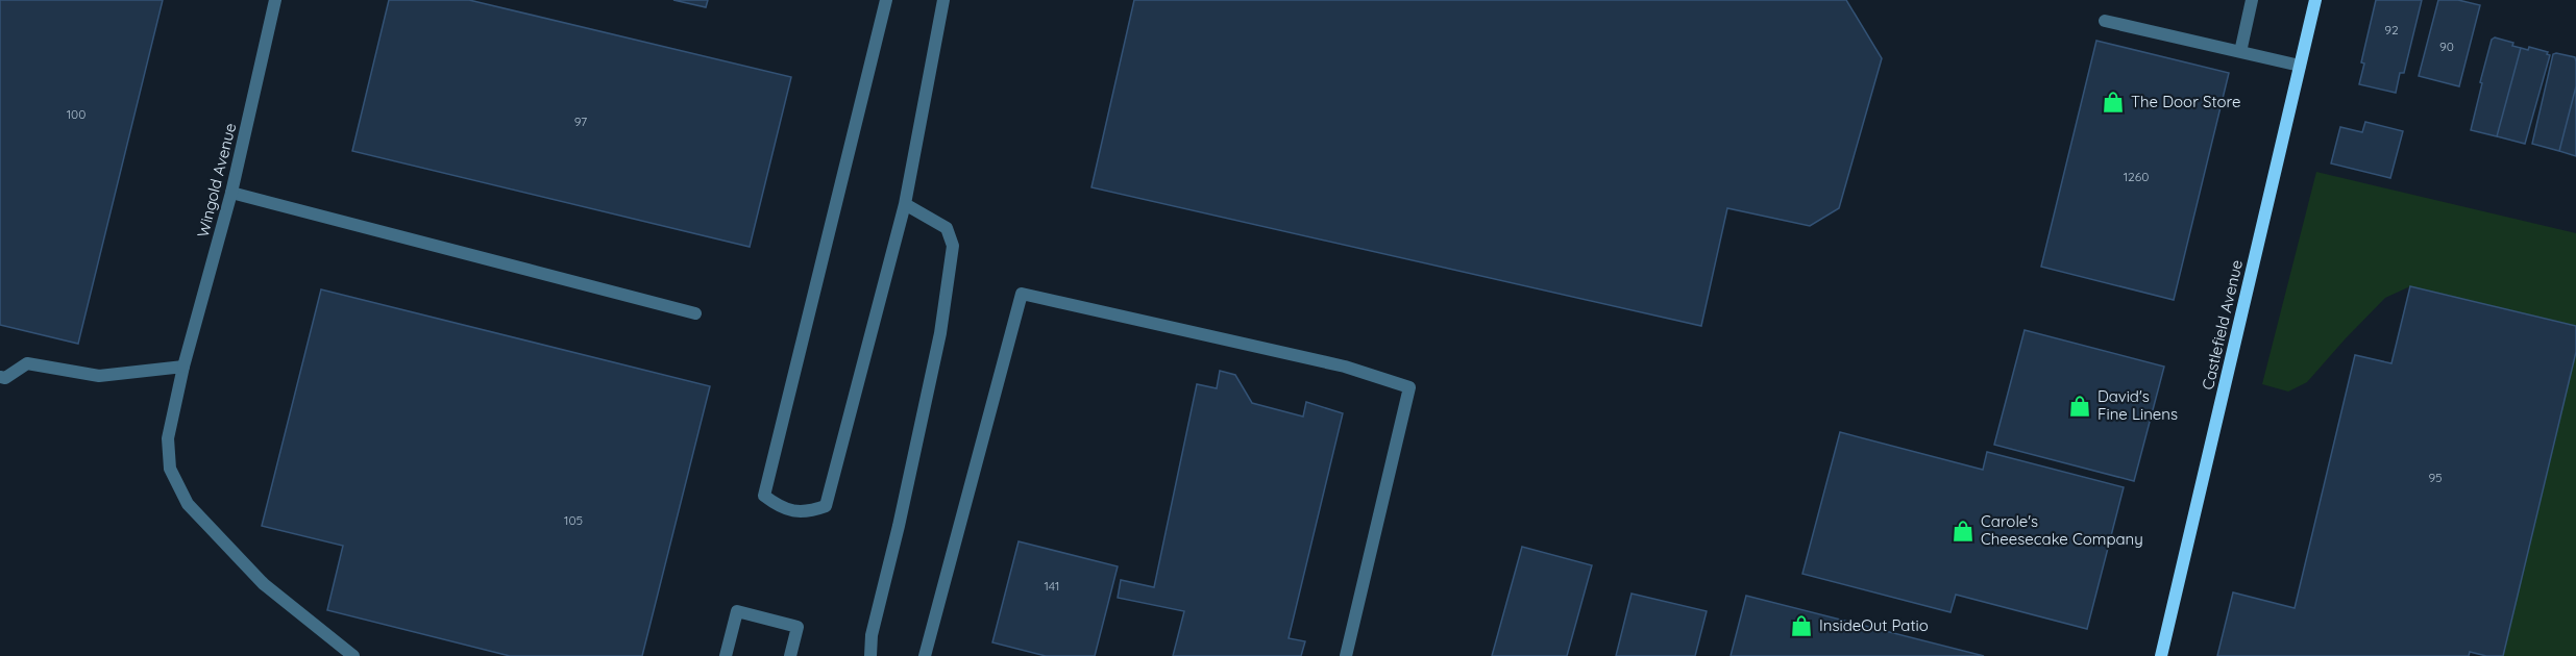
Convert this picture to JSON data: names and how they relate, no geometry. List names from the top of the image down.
{
  "streets": {
    "street": ["Wingold Avenue", "Castlefield Avenue"]
  },
  "places": {
    "shop": [
      "The Door Store",
      "David's Fine Linens",
      "Carole's Cheesecake Company",
      "InsideOut Patio"
    ]
  },
  "house_numbers": [
    "92",
    "90",
    "100",
    "97",
    "1260",
    "95",
    "105",
    "141"
  ]
}
